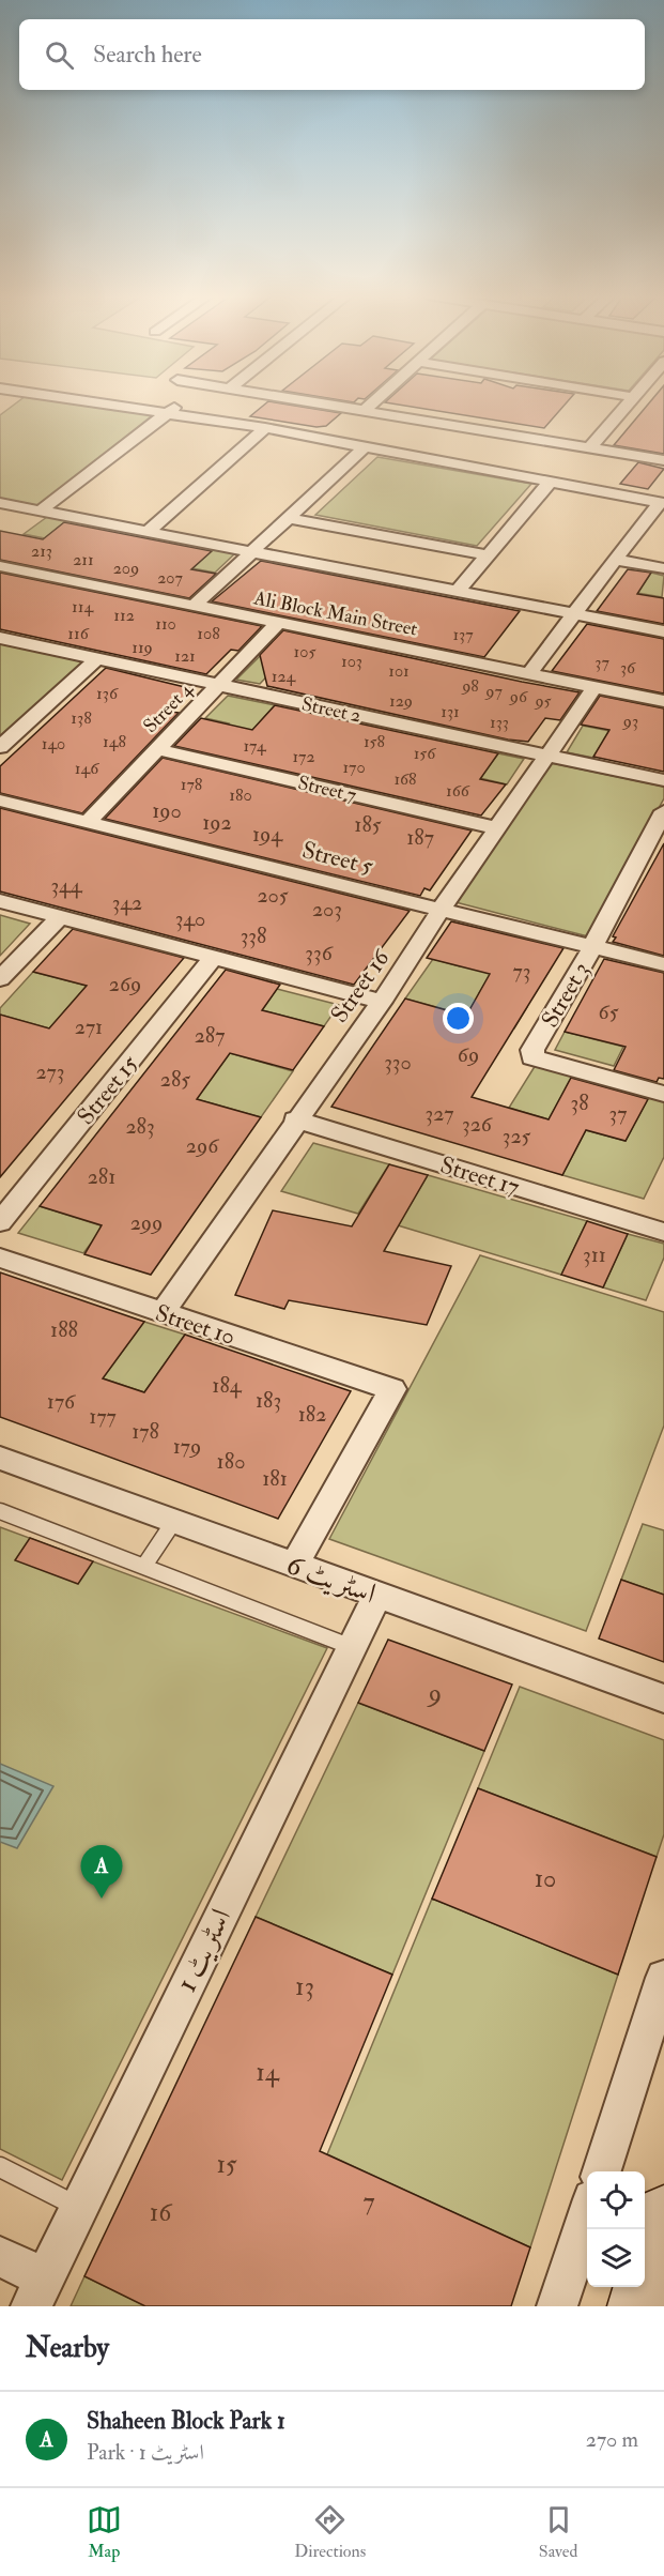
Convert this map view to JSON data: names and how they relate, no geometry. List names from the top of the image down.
{
  "streets": {
    "street": [
      "Ali Block Main Street",
      "Street 4",
      "Street 2",
      "Street 7",
      "Street 5",
      "Street 16",
      "Street 3",
      "Street 15",
      "Street 17",
      "Street 10",
      "اسٹریٹ 6",
      "اسٹریٹ 1"
    ]
  },
  "crossings": [
    ["Ali Block Main Street", "Street 4"],
    ["Ali Block Main Street", "Street 16"],
    ["Street 4", "Street 2"],
    ["Street 4", "Street 7"],
    ["Street 4", "Street 5"],
    ["Street 2", "Street 16"],
    ["Street 7", "Street 16"],
    ["Street 5", "Street 16"],
    ["Street 5", "Street 3"],
    ["Street 16", "Street 17"],
    ["Street 16", "Street 10"],
    ["Street 10", "اسٹریٹ 6"],
    ["اسٹریٹ 6", "اسٹریٹ 1"]
  ],
  "house_numbers": [
    "213",
    "211",
    "209",
    "207",
    "114",
    "112",
    "110",
    "116",
    "108",
    "137",
    "119",
    "105",
    "121",
    "103",
    "37",
    "36",
    "101",
    "124",
    "98",
    "97",
    "136",
    "96",
    "129",
    "95",
    "131",
    "138",
    "93",
    "133",
    "148",
    "158",
    "140",
    "174",
    "156",
    "172",
    "170",
    "146",
    "168",
    "178",
    "166",
    "180",
    "190",
    "192",
    "185",
    "194",
    "187",
    "344",
    "205",
    "342",
    "203",
    "340",
    "338",
    "336",
    "73",
    "269",
    "65",
    "271",
    "287",
    "69",
    "330",
    "273",
    "285",
    "38",
    "327",
    "37",
    "326",
    "283",
    "325",
    "296",
    "281",
    "299",
    "311",
    "188",
    "184",
    "183",
    "176",
    "182",
    "177",
    "178",
    "179",
    "180",
    "181",
    "9",
    "10",
    "13",
    "14",
    "15",
    "7",
    "16"
  ],
  "page": {
    "search": "Search here",
    "pins": "A",
    "heading": "Nearby",
    "list": [
      {
        "mark": "A",
        "name": "Shaheen Block Park 1",
        "note": "Park · اسٹریٹ 1",
        "value": "270 m"
      }
    ],
    "nav": ["Map", "Directions", "Saved"]
  }
}
